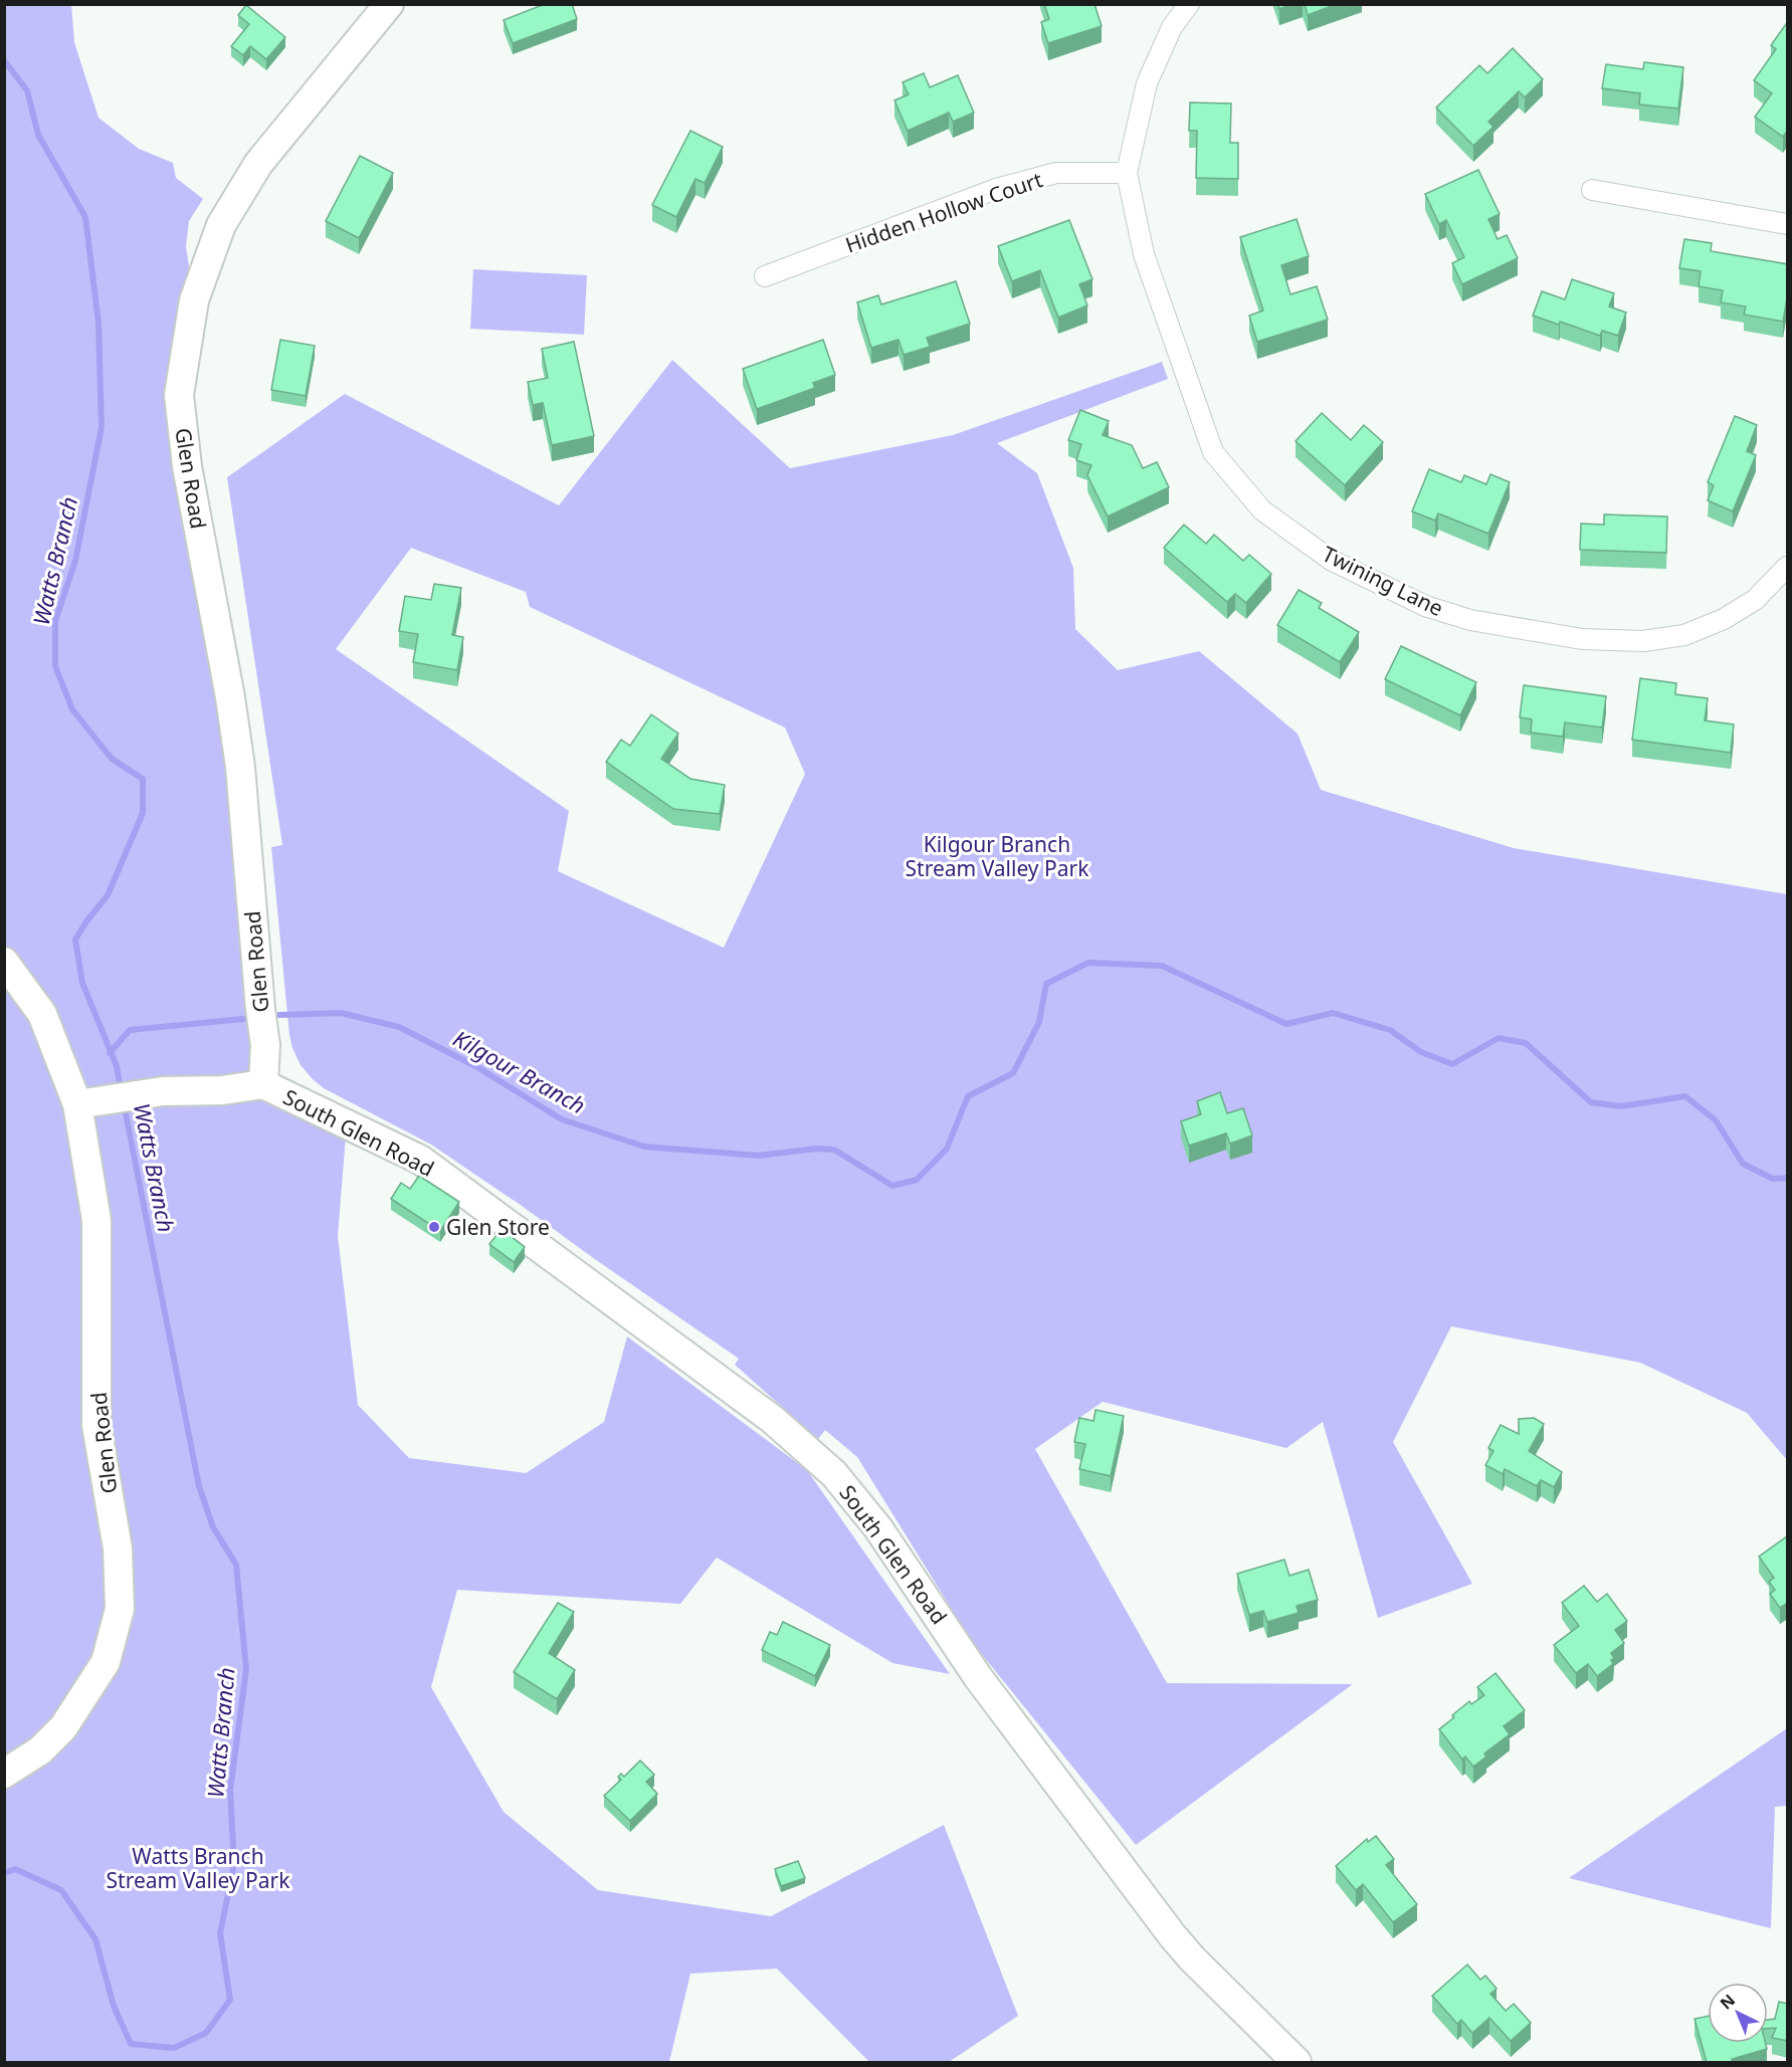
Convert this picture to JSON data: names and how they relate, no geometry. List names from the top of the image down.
{
  "streets": {
    "main road": ["Glen Road", "South Glen Road"],
    "street": ["Hidden Hollow Court", "Twining Lane"]
  },
  "crossings": [
    ["Hidden Hollow Court", "Twining Lane"],
    ["Glen Road", "South Glen Road"]
  ],
  "water": ["Watts Branch", "Kilgour Branch"],
  "parks": ["Kilgour Branch Stream Valley Park", "Watts Branch Stream Valley Park"],
  "places": ["Glen Store"],
  "north": "top left"
}
